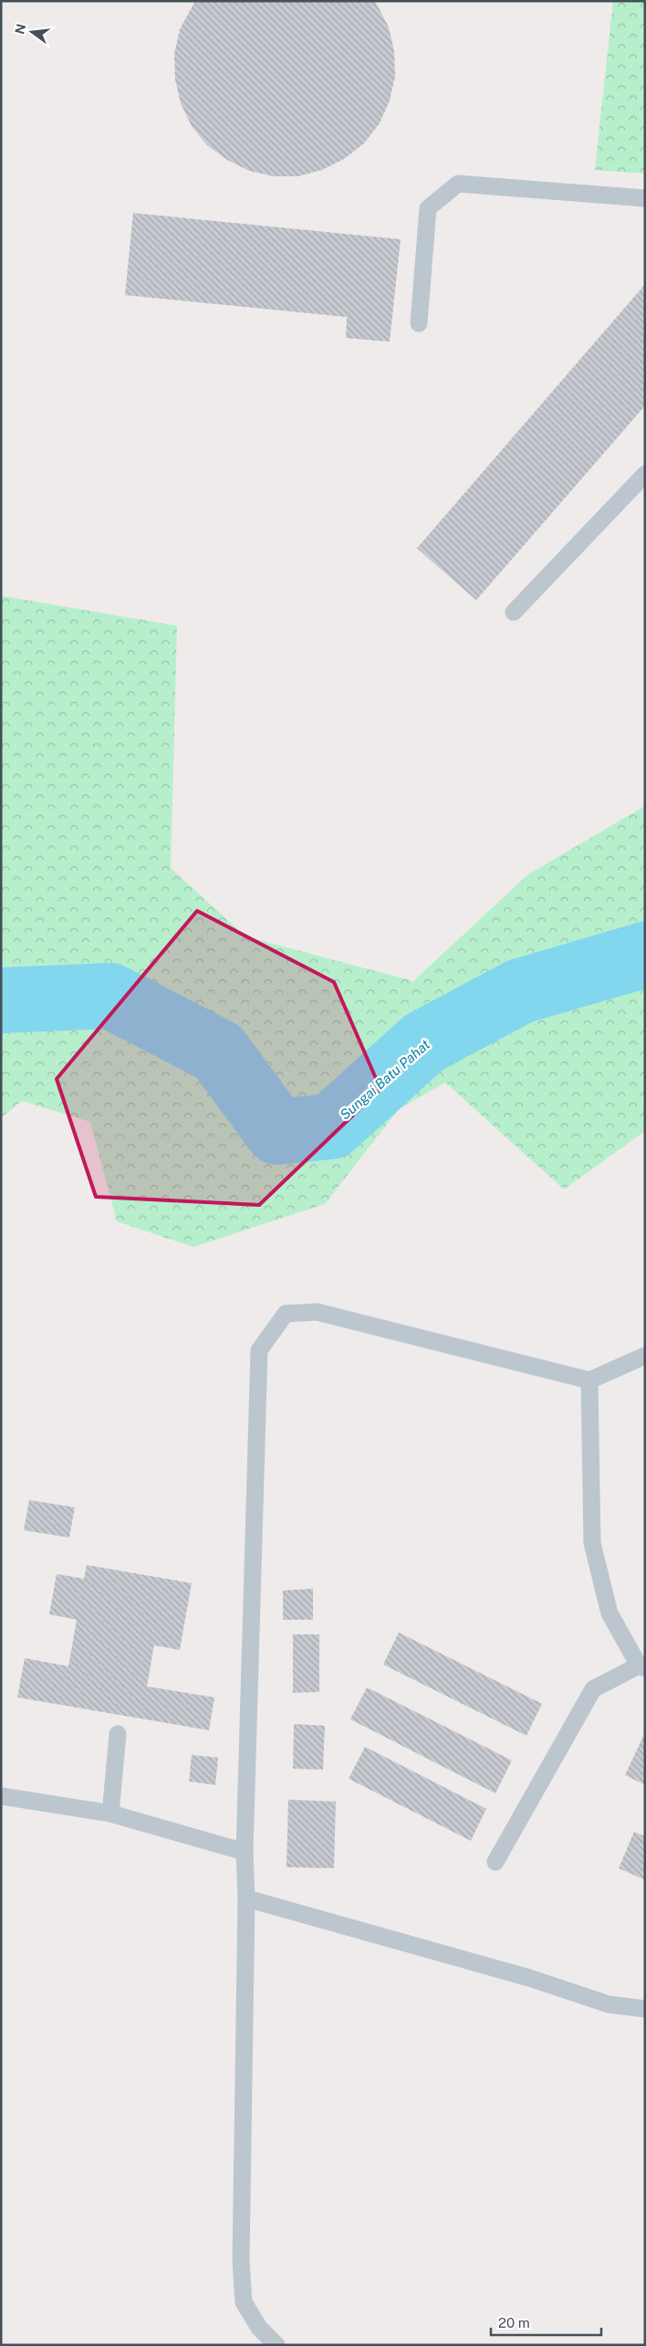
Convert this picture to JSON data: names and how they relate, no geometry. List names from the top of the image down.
{
  "water": ["Sungai Batu Pahat"],
  "scale_bar": "20 m",
  "north": "left"
}
